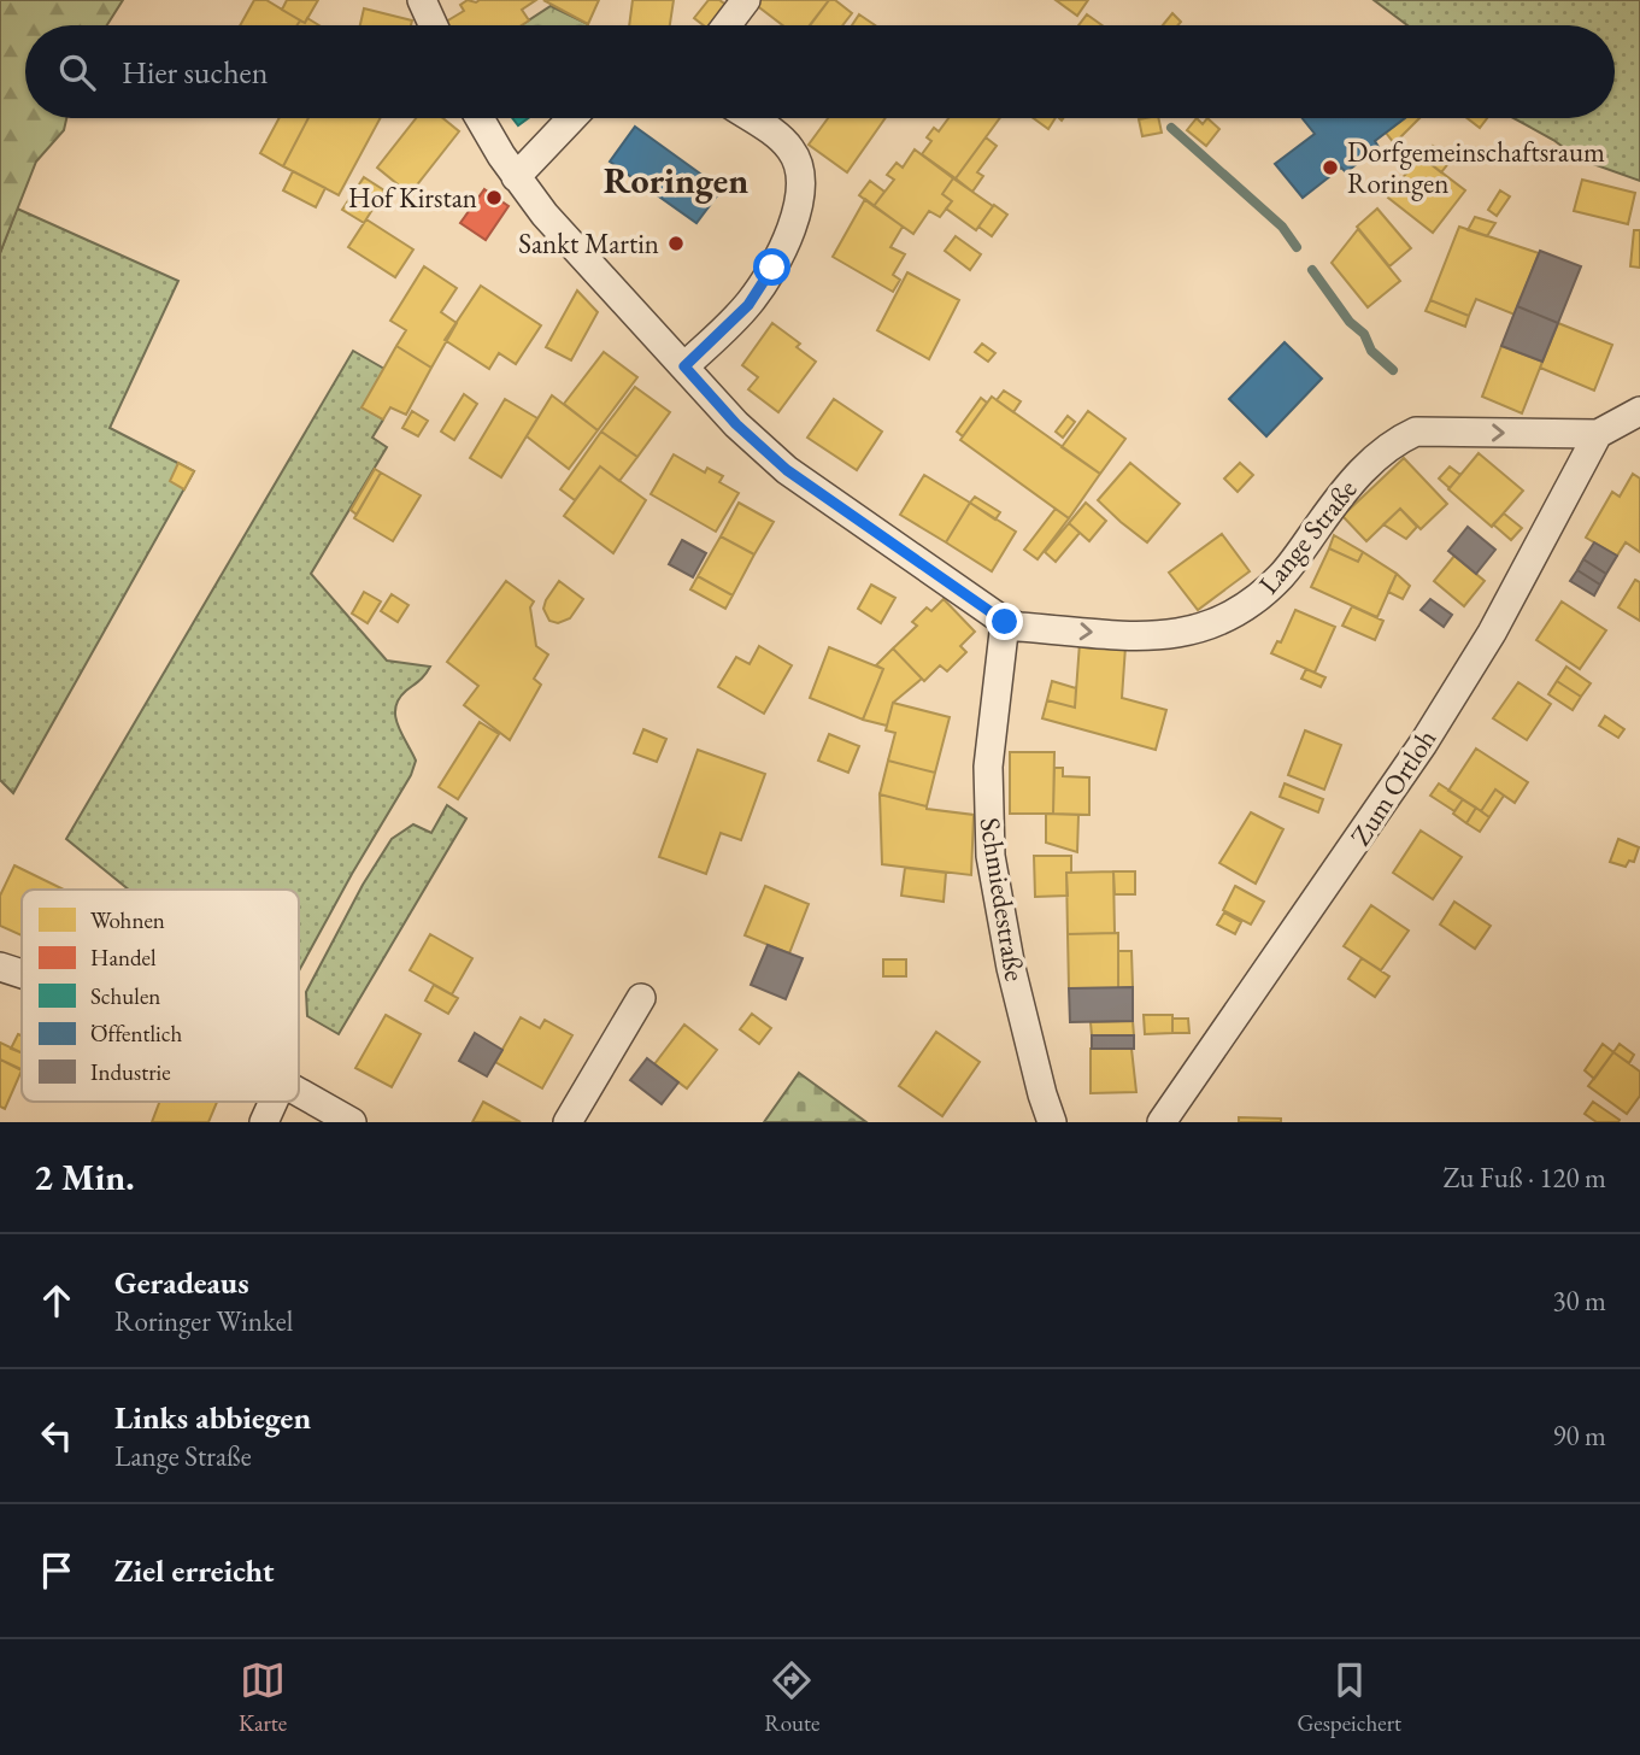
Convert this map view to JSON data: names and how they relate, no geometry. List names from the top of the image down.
{
  "streets": {
    "street": ["Lange Straße", "Zum Ortloh", "Schmiedestraße"]
  },
  "crossings": [
    ["Lange Straße", "Zum Ortloh"],
    ["Lange Straße", "Schmiedestraße"]
  ],
  "one_way": ["Lange Straße"],
  "districts": ["Roringen"],
  "places": ["Dorfgemeinschaftsraum Roringen", "Hof Kirstan", "Sankt Martin"],
  "legend": [
    "Wohnen",
    "Handel",
    "Schulen",
    "Öffentlich",
    "Industrie"
  ],
  "page": {
    "search": "Hier suchen",
    "heading": ["2 Min.", "Zu Fuß · 120 m"],
    "list": [
      ["Geradeaus", "Roringer Winkel", "30 m"],
      ["Links abbiegen", "Lange Straße", "90 m"],
      "Ziel erreicht"
    ],
    "nav": ["Karte", "Route", "Gespeichert"]
  }
}
